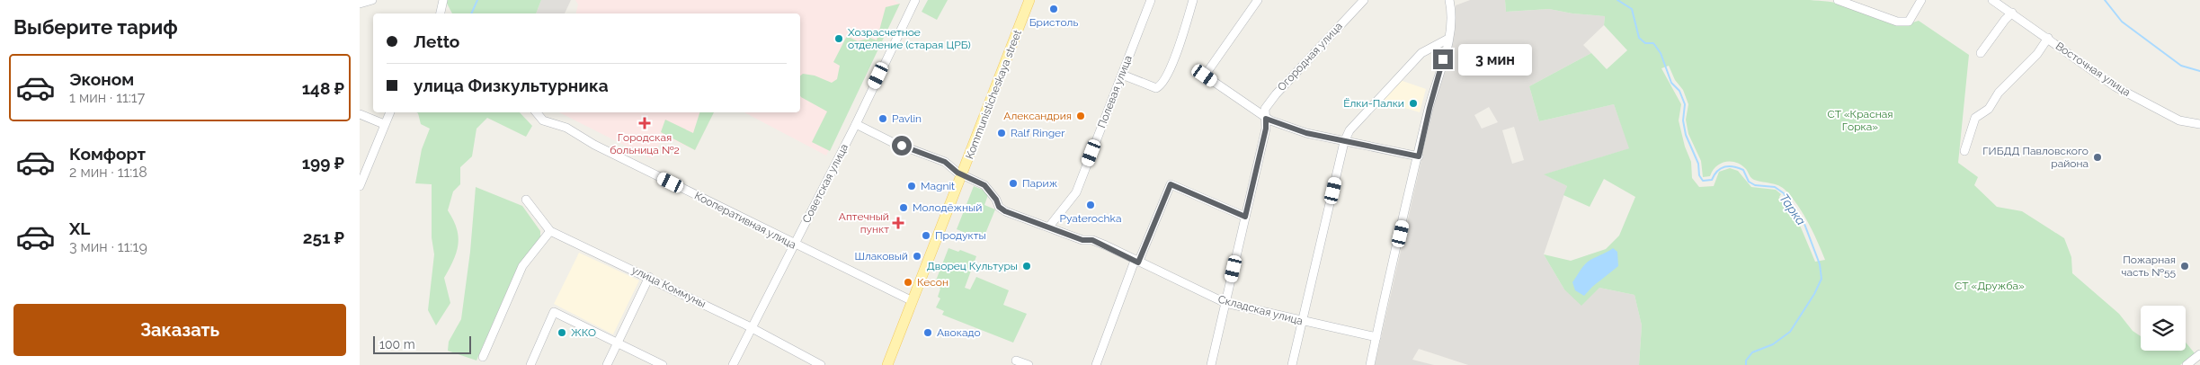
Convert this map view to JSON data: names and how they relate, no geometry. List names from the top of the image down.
{
  "streets": {
    "main road": ["Kommunisticheskaya street"],
    "street": [
      "Огородная улица",
      "Восточная улица",
      "Полевая улица",
      "Советская улица",
      "Кооперативная улица",
      "улица Коммуны",
      "Складская улица"
    ]
  },
  "crossings": [
    ["Огородная улица", "Складская улица"],
    ["Полевая улица", "Складская улица"],
    ["Kommunisticheskaya street", "Кооперативная улица"],
    ["Kommunisticheskaya street", "Складская улица"],
    ["Советская улица", "Кооперативная улица"],
    ["Советская улица", "улица Коммуны"],
    ["Советская улица", "Складская улица"]
  ],
  "water": ["Тарка"],
  "parks": ["СТ «Красная Горка»", "СТ «Дружба»"],
  "places": {
    "other": [
      "Бристоль",
      "Хозрасчетное отделение (старая ЦРБ)",
      "Ёлки-Палки",
      "Александрия",
      "Pavlin",
      "Ralf Ringer",
      "ГИБДД Павловского района",
      "Париж",
      "Magnit",
      "Pyaterochka",
      "Молодёжный",
      "Продукты",
      "Шлаковый",
      "Дворец Культуры",
      "Пожарная часть №55",
      "Кесон",
      "ЖКО",
      "Авокадо"
    ],
    "health": ["Городская больница №2", "Аптечный пункт"]
  },
  "scale_bar": "100 m",
  "page": {
    "heading": "Выберите тариф",
    "banner": ["Леtto", "улица Физкультурника"],
    "bubble": "3 мин",
    "list": [
      {
        "name": "Эконом",
        "note": "1 мин · 11:17",
        "value": "148 ₽"
      },
      {
        "name": "Комфорт",
        "note": "2 мин · 11:18",
        "value": "199 ₽"
      },
      {
        "name": "XL",
        "note": "3 мин · 11:19",
        "value": "251 ₽"
      }
    ],
    "buttons": "Заказать",
    "scale": "100 m"
  }
}
